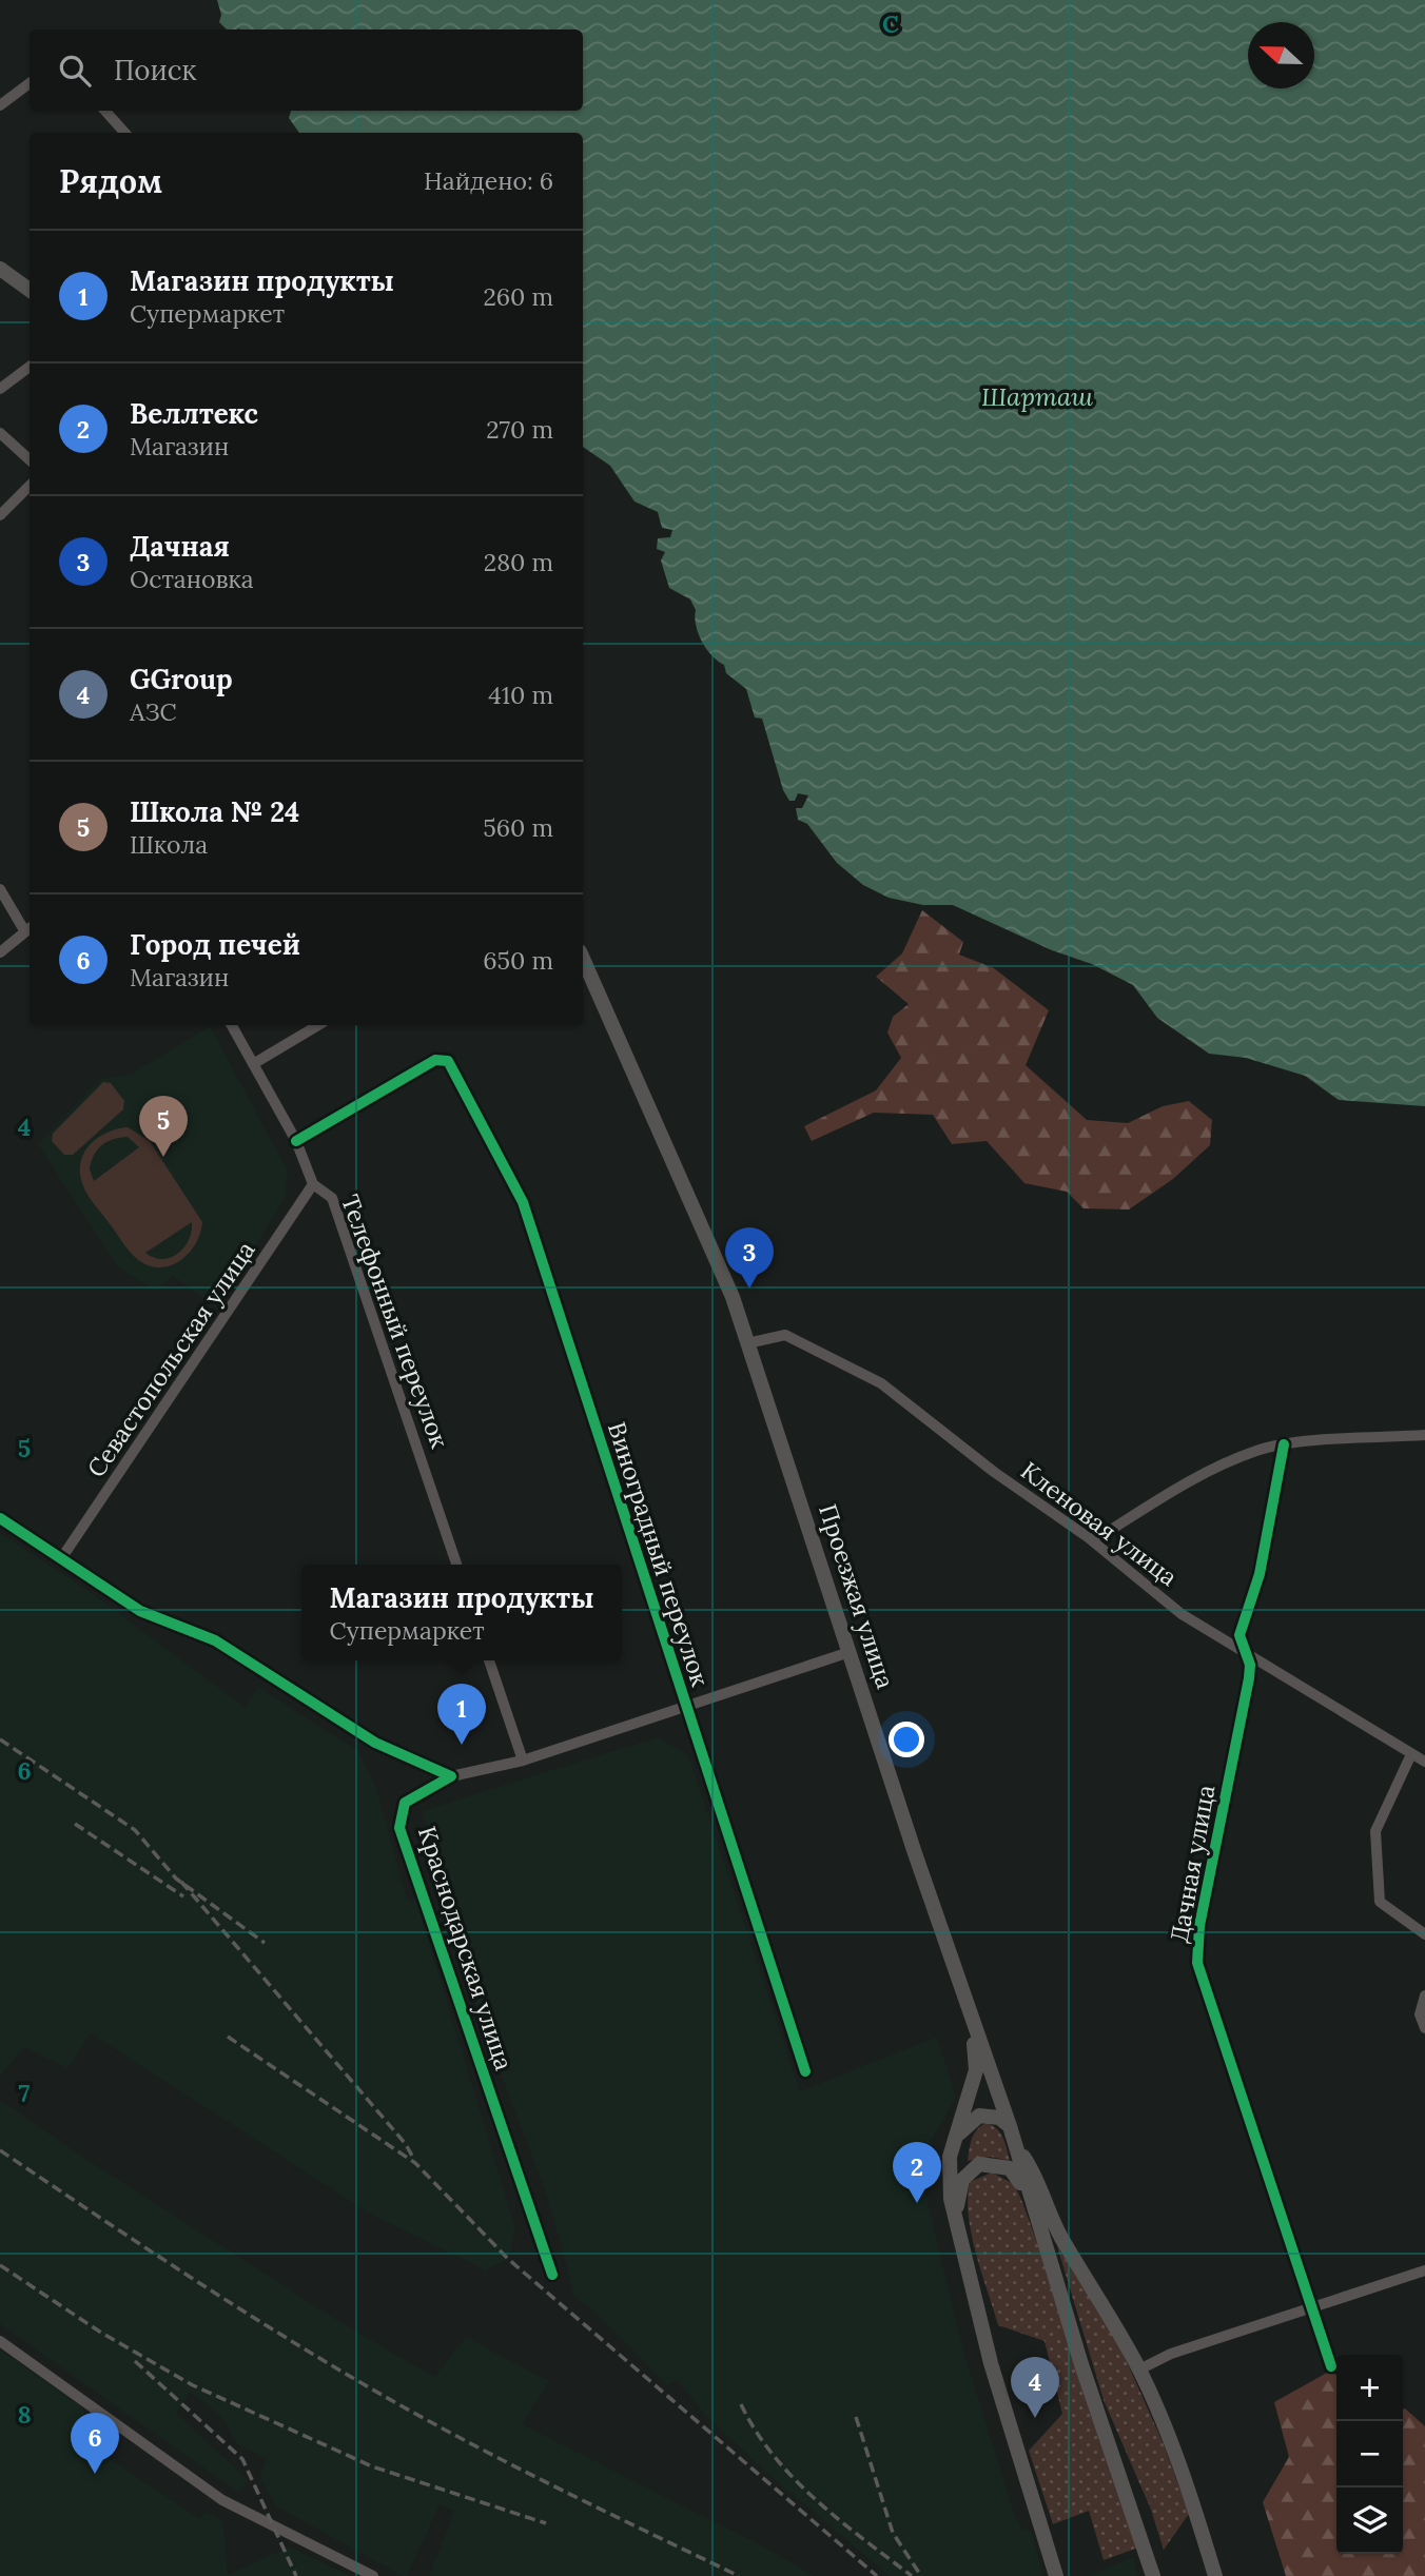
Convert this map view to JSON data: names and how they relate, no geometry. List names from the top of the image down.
{
  "streets": {
    "main road": ["Проезжая улица"],
    "street": [
      "Телефонный переулок",
      "Севастопольская улица",
      "Кленовая улица",
      "Виноградный переулок",
      "Дачная улица",
      "Краснодарская улица"
    ]
  },
  "crossings": [
    ["Телефонный переулок", "Севастопольская улица"],
    ["Телефонный переулок", "Виноградный переулок"],
    ["Кленовая улица", "Проезжая улица"],
    ["Кленовая улица", "Дачная улица"],
    ["Виноградный переулок", "Краснодарская улица"],
    ["Проезжая улица", "Краснодарская улица"]
  ],
  "water": ["Шарташ"],
  "north": "left",
  "page": {
    "search": "Поиск",
    "heading": ["Рядом", "Найдено: 6"],
    "list": [
      {
        "mark": "1",
        "name": "Магазин продукты",
        "note": "Супермаркет",
        "value": "260 m"
      },
      {
        "mark": "2",
        "name": "Веллтекс",
        "note": "Магазин",
        "value": "270 m"
      },
      {
        "mark": "3",
        "name": "Дачная",
        "note": "Остановка",
        "value": "280 m"
      },
      {
        "mark": "4",
        "name": "GGroup",
        "note": "АЗС",
        "value": "410 m"
      },
      {
        "mark": "5",
        "name": "Школа № 24",
        "note": "Школа",
        "value": "560 m"
      },
      {
        "mark": "6",
        "name": "Город печей",
        "note": "Магазин",
        "value": "650 m"
      }
    ],
    "pins": [
      "5",
      "3",
      "1",
      "2",
      "4",
      "6"
    ],
    "popup": ["Магазин продукты", "Супермаркет"],
    "map_buttons": ["+", "−"]
  },
  "grid": {
    "columns": ["C"],
    "rows": [
      "4",
      "5",
      "6",
      "7",
      "8"
    ]
  }
}
